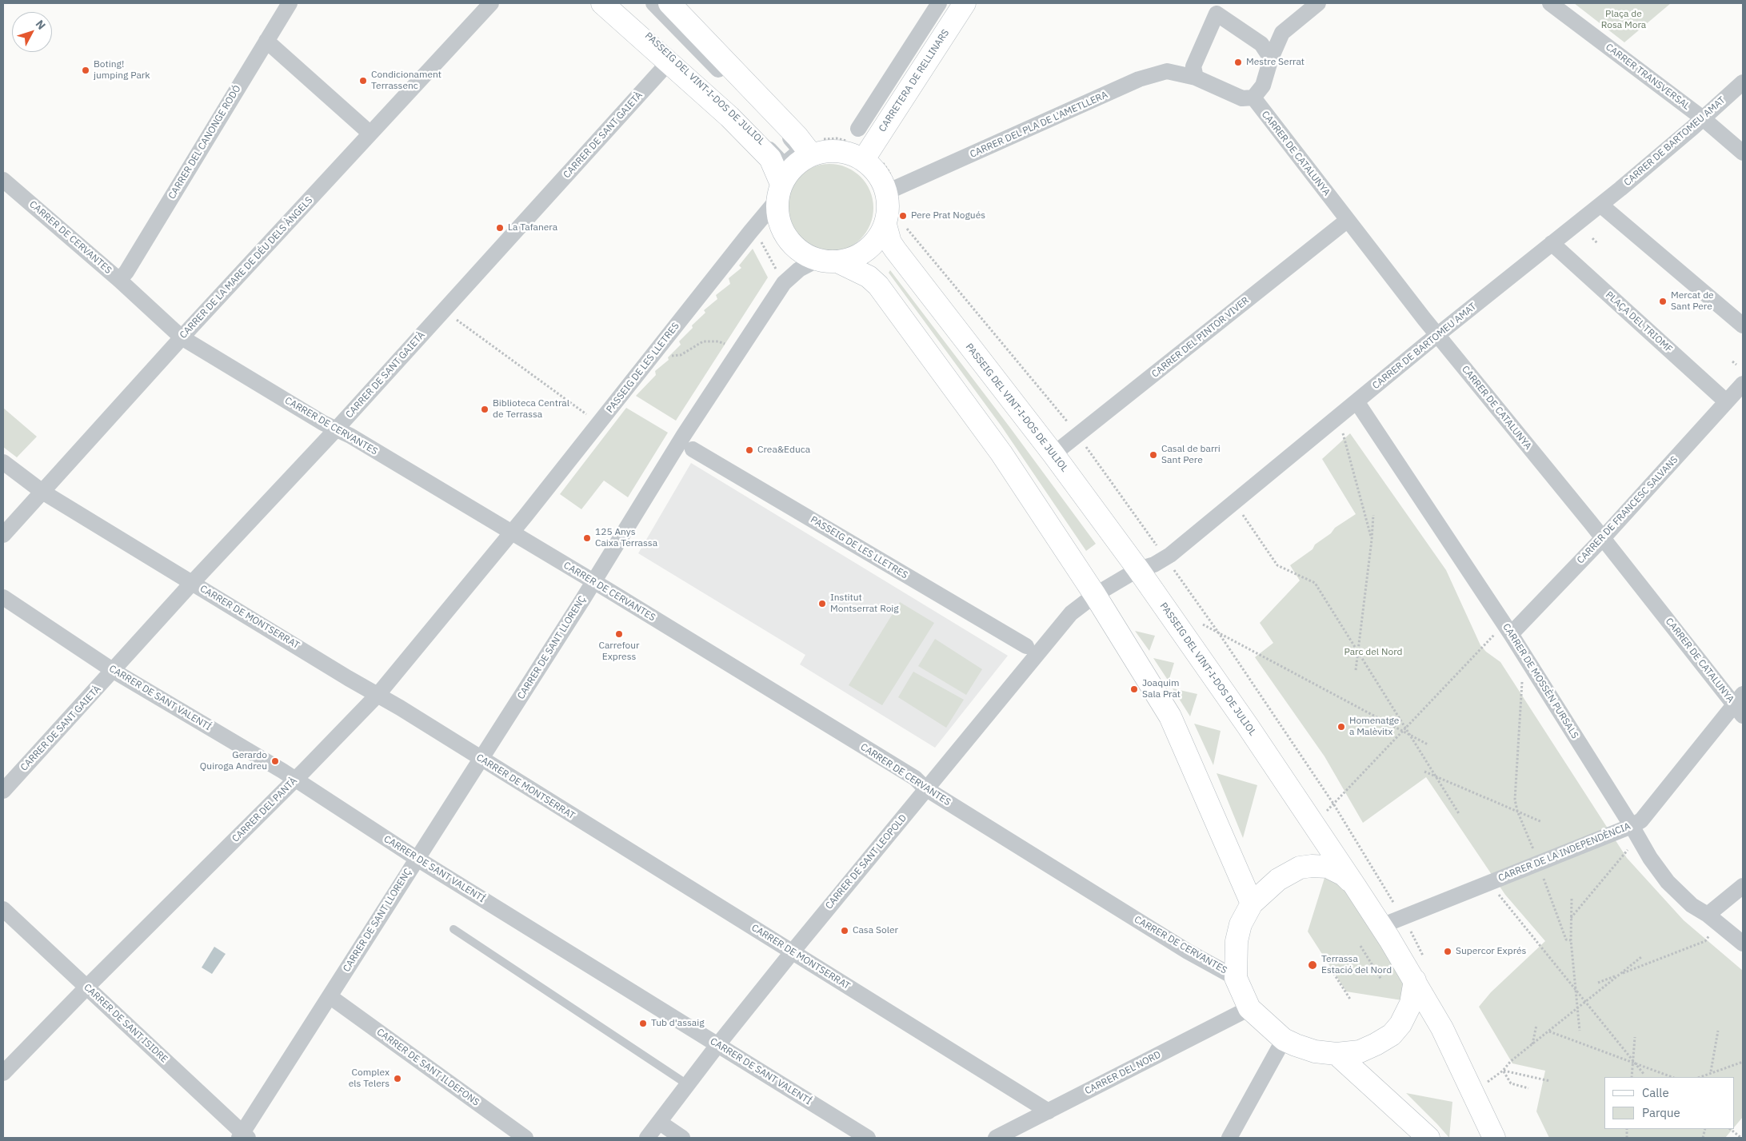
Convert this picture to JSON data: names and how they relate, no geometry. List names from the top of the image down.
{
  "streets": {
    "street": [
      "CARRER TRANSVERSAL",
      "CARRETERA DE RELLINARS",
      "PASSEIG DEL VINT-I-DOS DE JULIOL",
      "CARRER DEL PLA DE L'AMETLLERA",
      "CARRER DE SANT GAIETÀ",
      "CARRER DE BARTOMEU AMAT",
      "CARRER DEL CANONGE RODÓ",
      "CARRER DE CATALUNYA",
      "CARRER DE CERVANTES",
      "CARRER DE LA MARE DE DÉU DELS ÀNGELS",
      "PLAÇA DEL TRIOMF",
      "CARRER DEL PINTOR VIVER",
      "PASSEIG DE LES LLETRES",
      "CARRER DE FRANCESC SALVANS",
      "CARRER DE MONTSERRAT",
      "CARRER DE SANT LLORENÇ",
      "CARRER DE MOSSÈN PURSALS",
      "CARRER DE SANT VALENTÍ",
      "CARRER DEL PANTÀ",
      "CARRER DE LA INDEPENDÈNCIA",
      "CARRER DE SANT LEOPOLD",
      "CARRER DE SANT ISIDRE",
      "CARRER DE SANT ILDEFONS",
      "CARRER DEL NORD"
    ]
  },
  "crossings": [
    ["CARRER TRANSVERSAL", "CARRER DE BARTOMEU AMAT"],
    ["CARRETERA DE RELLINARS", "PASSEIG DEL VINT-I-DOS DE JULIOL"],
    ["CARRETERA DE RELLINARS", "CARRER DEL PLA DE L'AMETLLERA"],
    ["CARRETERA DE RELLINARS", "PASSEIG DE LES LLETRES"],
    ["PASSEIG DEL VINT-I-DOS DE JULIOL", "CARRER DEL PLA DE L'AMETLLERA"],
    ["PASSEIG DEL VINT-I-DOS DE JULIOL", "CARRER DE SANT GAIETÀ"],
    ["PASSEIG DEL VINT-I-DOS DE JULIOL", "CARRER DE BARTOMEU AMAT"],
    ["PASSEIG DEL VINT-I-DOS DE JULIOL", "CARRER DEL PINTOR VIVER"],
    ["PASSEIG DEL VINT-I-DOS DE JULIOL", "PASSEIG DE LES LLETRES"],
    ["PASSEIG DEL VINT-I-DOS DE JULIOL", "CARRER DE LA INDEPENDÈNCIA"],
    ["CARRER DEL PLA DE L'AMETLLERA", "CARRER DE CATALUNYA"],
    ["CARRER DEL PLA DE L'AMETLLERA", "PASSEIG DE LES LLETRES"],
    ["CARRER DE SANT GAIETÀ", "CARRER DE CERVANTES"],
    ["CARRER DE SANT GAIETÀ", "CARRER DE MONTSERRAT"],
    ["CARRER DE SANT GAIETÀ", "CARRER DE SANT VALENTÍ"],
    ["CARRER DE BARTOMEU AMAT", "CARRER DE CATALUNYA"],
    ["CARRER DE BARTOMEU AMAT", "PLAÇA DEL TRIOMF"],
    ["CARRER DE BARTOMEU AMAT", "CARRER DE MOSSÈN PURSALS"],
    ["CARRER DE BARTOMEU AMAT", "CARRER DE SANT LEOPOLD"],
    ["CARRER DEL CANONGE RODÓ", "CARRER DE CERVANTES"],
    ["CARRER DE CATALUNYA", "CARRER DEL PINTOR VIVER"],
    ["CARRER DE CATALUNYA", "CARRER DE FRANCESC SALVANS"],
    ["CARRER DE CATALUNYA", "CARRER DE LA INDEPENDÈNCIA"],
    ["CARRER DE CERVANTES", "CARRER DE LA MARE DE DÉU DELS ÀNGELS"],
    ["CARRER DE CERVANTES", "PASSEIG DE LES LLETRES"],
    ["CARRER DE CERVANTES", "CARRER DE SANT LLORENÇ"],
    ["CARRER DE CERVANTES", "CARRER DEL PANTÀ"],
    ["CARRER DE CERVANTES", "CARRER DE SANT LEOPOLD"],
    ["CARRER DE LA MARE DE DÉU DELS ÀNGELS", "CARRER DE MONTSERRAT"],
    ["PLAÇA DEL TRIOMF", "CARRER DE FRANCESC SALVANS"],
    ["PASSEIG DE LES LLETRES", "CARRER DEL PANTÀ"],
    ["CARRER DE FRANCESC SALVANS", "CARRER DE MOSSÈN PURSALS"],
    ["CARRER DE MONTSERRAT", "CARRER DE SANT LLORENÇ"],
    ["CARRER DE MONTSERRAT", "CARRER DEL PANTÀ"],
    ["CARRER DE MONTSERRAT", "CARRER DE SANT LEOPOLD"],
    ["CARRER DE MONTSERRAT", "CARRER DEL NORD"],
    ["CARRER DE SANT LLORENÇ", "CARRER DE SANT VALENTÍ"],
    ["CARRER DE SANT LLORENÇ", "CARRER DE SANT ISIDRE"],
    ["CARRER DE SANT LLORENÇ", "CARRER DE SANT ILDEFONS"],
    ["CARRER DE MOSSÈN PURSALS", "CARRER DE LA INDEPENDÈNCIA"],
    ["CARRER DE SANT VALENTÍ", "CARRER DEL PANTÀ"],
    ["CARRER DE SANT VALENTÍ", "CARRER DE SANT LEOPOLD"],
    ["CARRER DEL PANTÀ", "CARRER DE SANT ISIDRE"]
  ],
  "parks": ["Plaça de Rosa Mora", "Parc del Nord"],
  "places": [
    "Mestre Serrat",
    "Boting! jumping Park",
    "Condicionament Terrassenc",
    "Pere Prat Nogués",
    "La Tafanera",
    "Mercat de Sant Pere",
    "Biblioteca Central de Terrassa",
    "Crea&Educa",
    "Casal de barri Sant Pere",
    "125 Anys Caixa Terrassa",
    "Institut Montserrat Roig",
    "Carrefour Express",
    "Joaquim Sala Prat",
    "Homenatge a Malèvitx",
    "Gerardo Quiroga Andreu",
    "Casa Soler",
    "Supercor Exprés",
    "Terrassa Estació del Nord",
    "Tub d'assaig",
    "Complex els Telers"
  ],
  "legend": ["Calle", "Parque"],
  "north": "top right"
}
